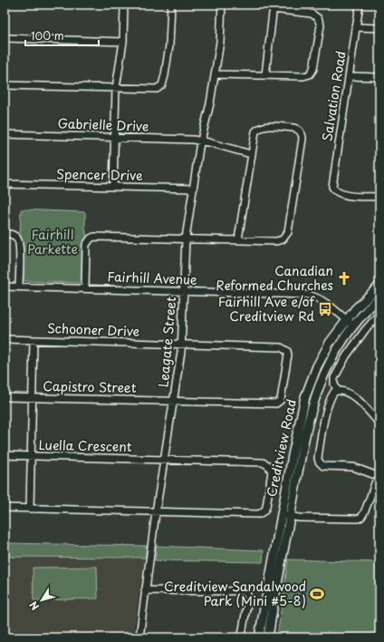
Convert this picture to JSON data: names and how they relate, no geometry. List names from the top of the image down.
{
  "streets": {
    "main road": ["Creditview Road"],
    "street": [
      "Salvation Road",
      "Gabrielle Drive",
      "Spencer Drive",
      "Fairhill Avenue",
      "Schooner Drive",
      "Leagate Street",
      "Capistro Street",
      "Luella Crescent"
    ]
  },
  "crossings": [
    ["Gabrielle Drive", "Leagate Street"],
    ["Spencer Drive", "Leagate Street"],
    ["Fairhill Avenue", "Leagate Street"],
    ["Fairhill Avenue", "Creditview Road"],
    ["Schooner Drive", "Leagate Street"],
    ["Schooner Drive", "Capistro Street"],
    ["Leagate Street", "Capistro Street"],
    ["Leagate Street", "Luella Crescent"]
  ],
  "parks": ["Fairhill Parkette"],
  "places": {
    "church": ["Canadian Reformed Churches"],
    "bus stop": ["Fairhill Ave e/of Creditview Rd"],
    "sports": ["Creditview Sandalwood Park (Mini #5-8)"]
  },
  "scale_bar": "100 m",
  "north": "bottom left"
}
